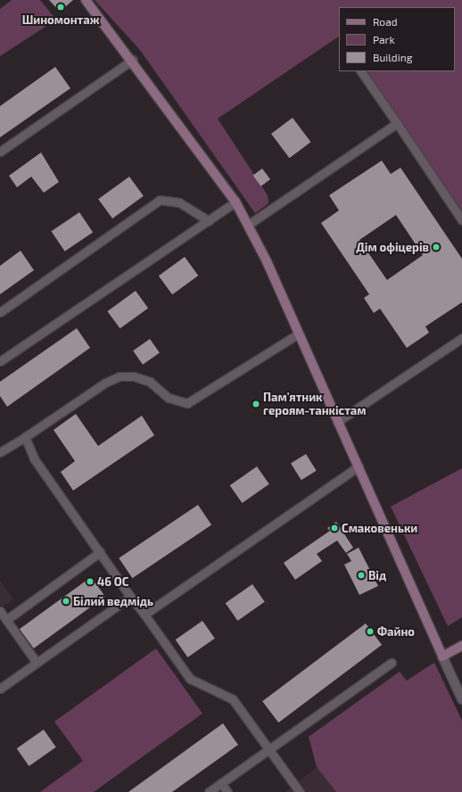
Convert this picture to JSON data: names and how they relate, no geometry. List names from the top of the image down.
{
  "places": [
    "Шиномонтаж",
    "Дім офіцерів",
    "Пам'ятник героям-танкістам",
    "Смаковеньки",
    "Від",
    "46 ОС",
    "Білий ведмідь",
    "Файно"
  ],
  "legend": ["Road", "Park", "Building"]
}
